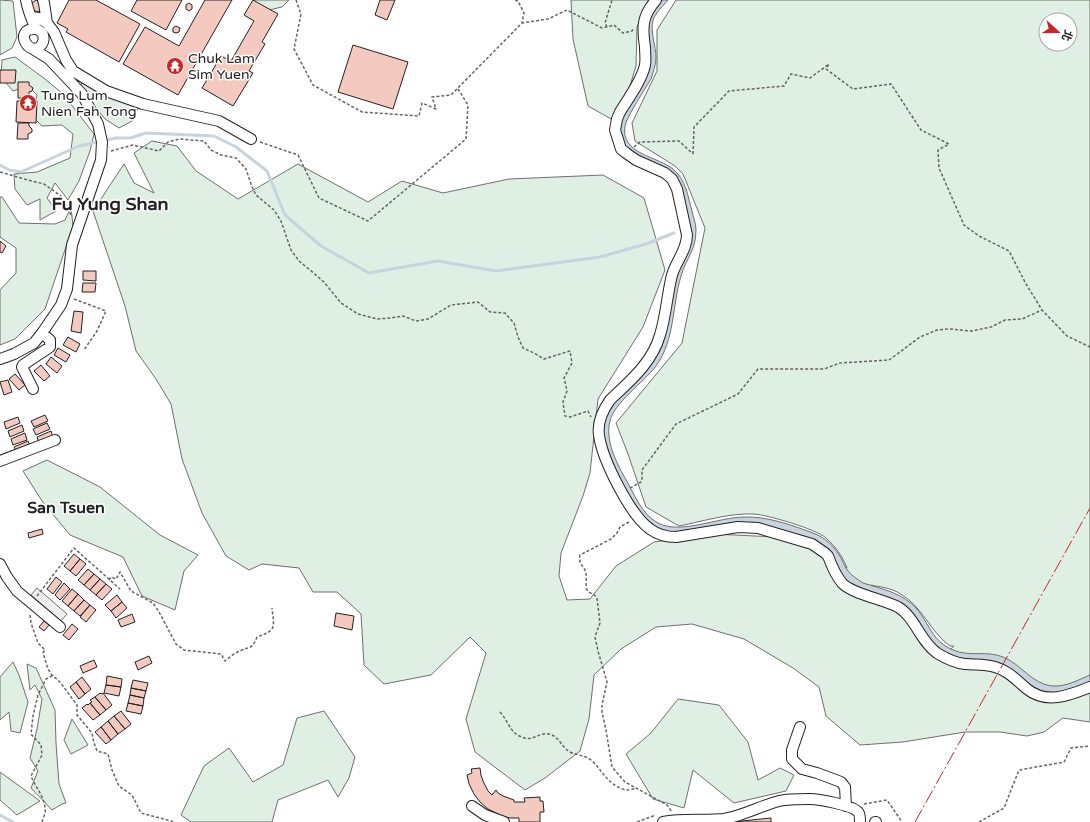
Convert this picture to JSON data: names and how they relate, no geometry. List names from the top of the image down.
{
  "districts": ["Fu Yung Shan", "San Tsuen"],
  "places": {
    "temple": ["Chuk Lam Sim Yuen", "Tung Lum Nien Fah Tong"]
  },
  "north": "right"
}
